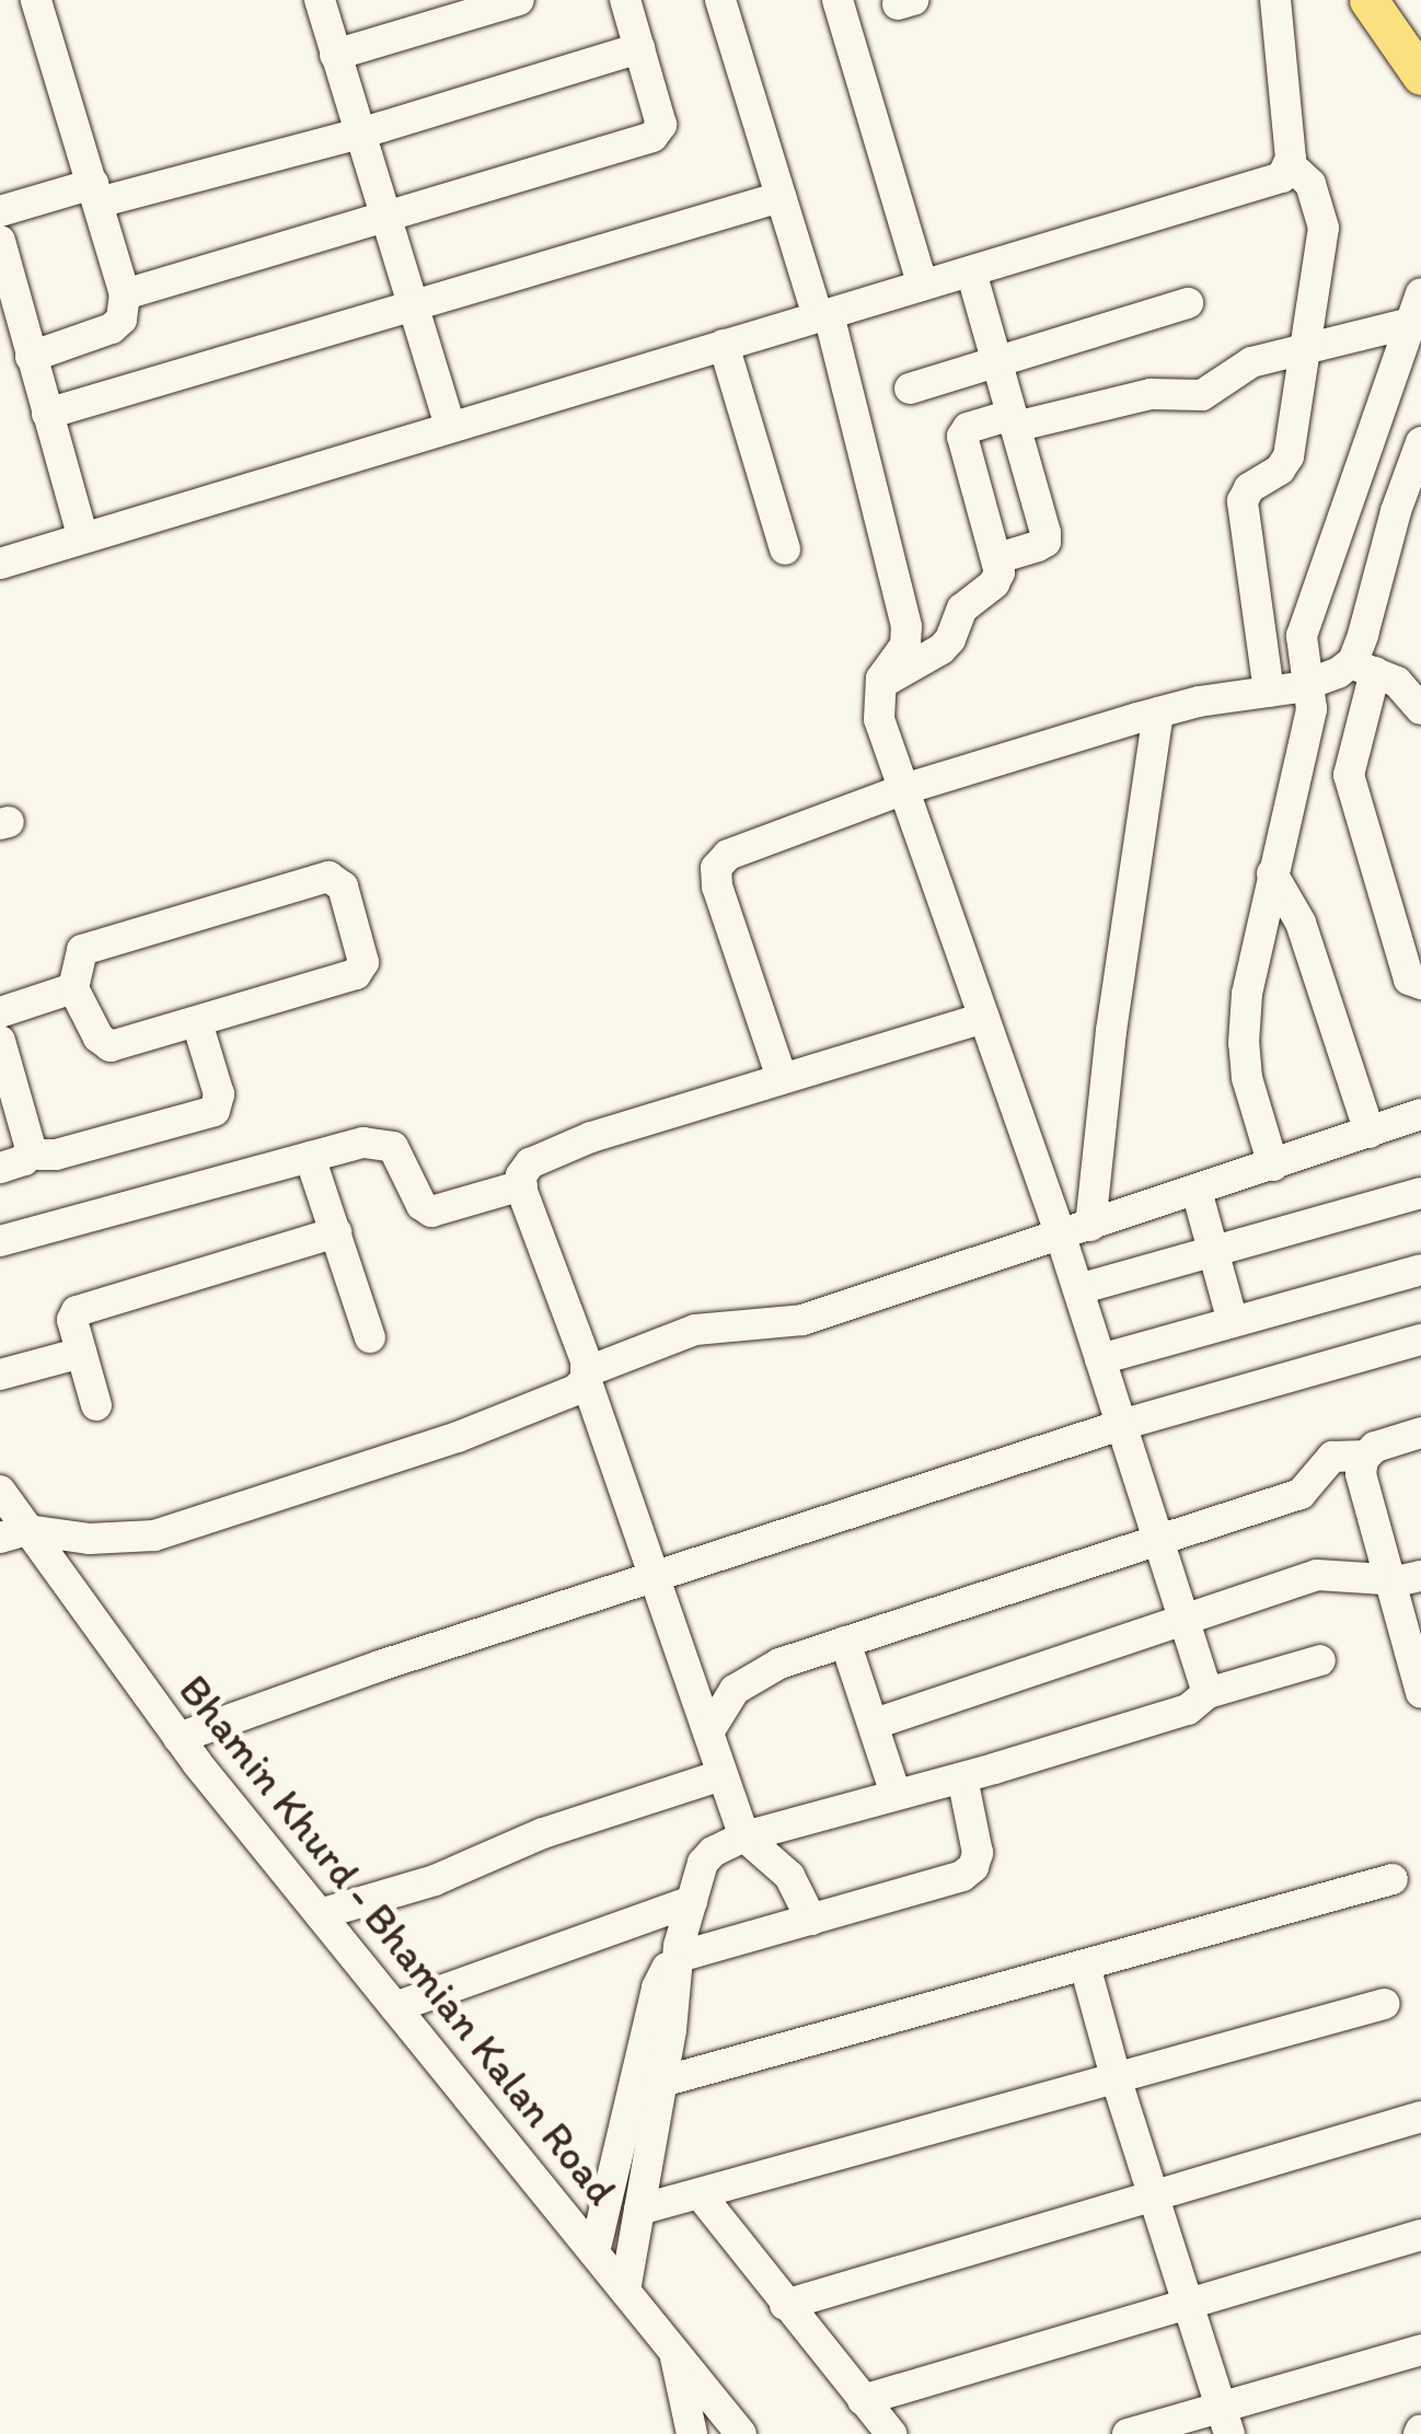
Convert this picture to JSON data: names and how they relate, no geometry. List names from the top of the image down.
{
  "streets": {
    "street": ["Bhamin Khurd - Bhamian Kalan Road"]
  }
}
